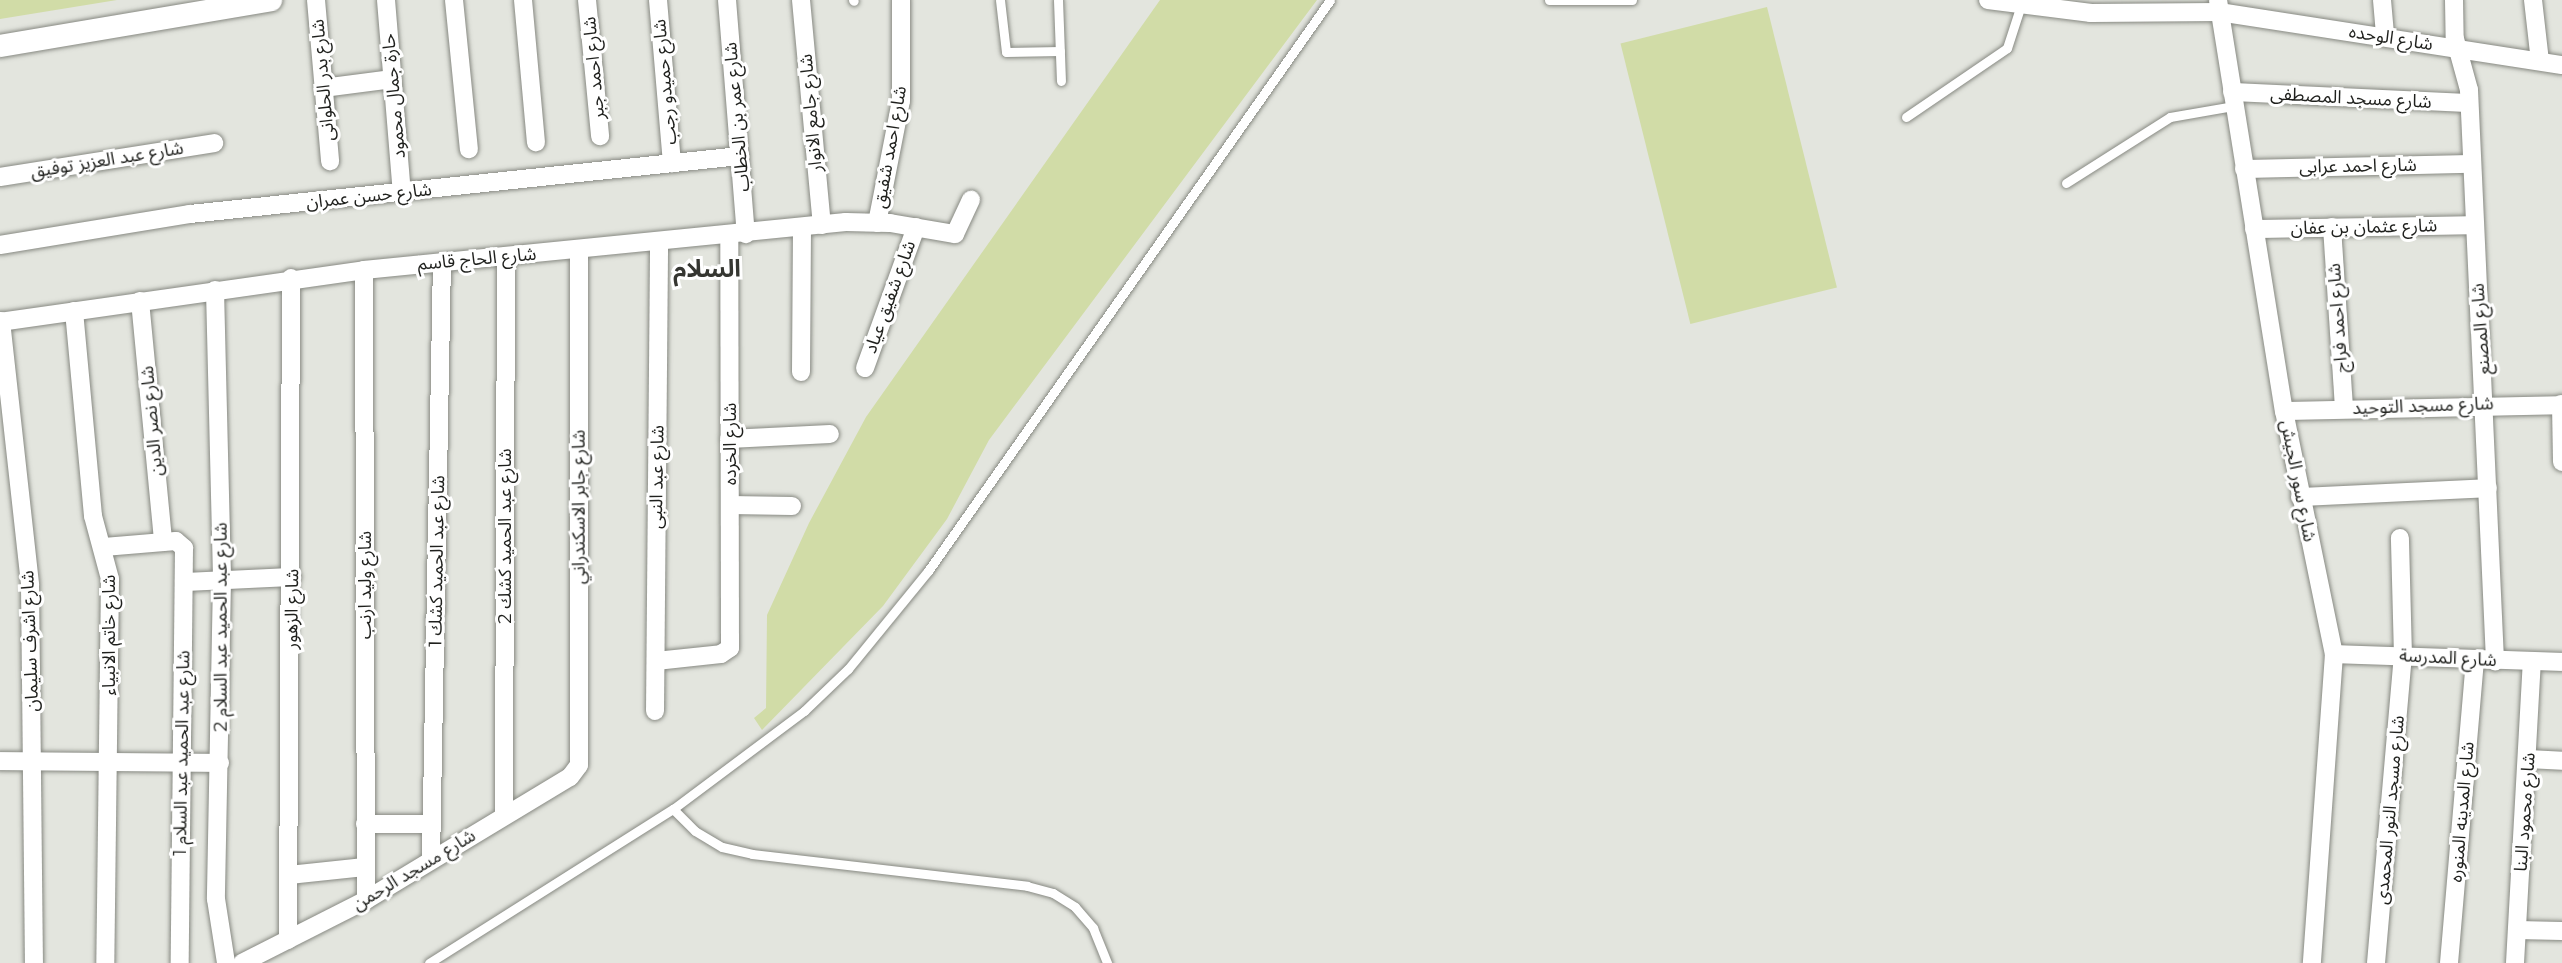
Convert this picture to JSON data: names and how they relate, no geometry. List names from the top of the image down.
{
  "streets": {
    "street": [
      "شارع الوحده",
      "شارع احمد جبر",
      "شارع بدر الحلوانى",
      "شارع حميدو رجب",
      "حارة جمال محمود",
      "شارع مسجد المصطفى",
      "شارع جامع الانوار",
      "شارع عمر بن الخطاب",
      "شارع احمد شفيق",
      "شارع عبد العزيز توفيق",
      "شارع احمد عرابى",
      "شارع حسن عمران",
      "شارع عثمان بن عفان",
      "شارع الحاج قاسم",
      "شارع شفيق عياد",
      "شارع احمد فراج",
      "شارع المصنع",
      "شارع مسجد التوحيد",
      "شارع نصر الدين",
      "شارع الخرده",
      "شارع عبد النبى",
      "شارع سور الجيش",
      "شارع جابر الاسكندراني",
      "شارع عبد الحميد كشك 2",
      "شارع عبد الحميد كشك 1",
      "شارع وليد ارنب",
      "شارع الزهور",
      "شارع عبد الحميد عبد السلام 2",
      "شارع خاتم الانبياء",
      "شارع اشرف سليمان",
      "شارع المدرسة",
      "شارع عبد الحميد عبد السلام 1",
      "شارع مسجد النور المحمدى",
      "شارع المدينه المنوره",
      "شارع محمود البنا",
      "شارع مسجد الرحمن"
    ]
  },
  "crossings": [
    ["شارع الوحده", "شارع المصنع"],
    ["شارع الوحده", "شارع سور الجيش"],
    ["شارع حميدو رجب", "شارع حسن عمران"],
    ["حارة جمال محمود", "شارع حسن عمران"],
    ["شارع مسجد المصطفى", "شارع المصنع"],
    ["شارع مسجد المصطفى", "شارع سور الجيش"],
    ["شارع جامع الانوار", "شارع الحاج قاسم"],
    ["شارع عمر بن الخطاب", "شارع حسن عمران"],
    ["شارع عمر بن الخطاب", "شارع الحاج قاسم"],
    ["شارع عمر بن الخطاب", "شارع الخرده"],
    ["شارع احمد شفيق", "شارع الحاج قاسم"],
    ["شارع احمد عرابى", "شارع المصنع"],
    ["شارع احمد عرابى", "شارع سور الجيش"],
    ["شارع عثمان بن عفان", "شارع احمد فراج"],
    ["شارع عثمان بن عفان", "شارع المصنع"],
    ["شارع عثمان بن عفان", "شارع سور الجيش"],
    ["شارع الحاج قاسم", "شارع شفيق عياد"],
    ["شارع الحاج قاسم", "شارع نصر الدين"],
    ["شارع الحاج قاسم", "شارع الخرده"],
    ["شارع الحاج قاسم", "شارع عبد النبى"],
    ["شارع الحاج قاسم", "شارع جابر الاسكندراني"],
    ["شارع الحاج قاسم", "شارع عبد الحميد كشك 2"],
    ["شارع الحاج قاسم", "شارع عبد الحميد كشك 1"],
    ["شارع الحاج قاسم", "شارع وليد ارنب"],
    ["شارع الحاج قاسم", "شارع الزهور"],
    ["شارع الحاج قاسم", "شارع عبد الحميد عبد السلام 2"],
    ["شارع الحاج قاسم", "شارع خاتم الانبياء"],
    ["شارع الحاج قاسم", "شارع اشرف سليمان"],
    ["شارع احمد فراج", "شارع مسجد التوحيد"],
    ["شارع المصنع", "شارع مسجد التوحيد"],
    ["شارع المصنع", "شارع المدرسة"],
    ["شارع مسجد التوحيد", "شارع سور الجيش"],
    ["شارع نصر الدين", "شارع عبد الحميد عبد السلام 1"],
    ["شارع الخرده", "شارع عبد النبى"],
    ["شارع سور الجيش", "شارع المدرسة"],
    ["شارع جابر الاسكندراني", "شارع مسجد الرحمن"],
    ["شارع عبد الحميد كشك 2", "شارع مسجد الرحمن"],
    ["شارع عبد الحميد كشك 1", "شارع مسجد الرحمن"],
    ["شارع وليد ارنب", "شارع مسجد الرحمن"],
    ["شارع الزهور", "شارع مسجد الرحمن"],
    ["شارع المدرسة", "شارع مسجد النور المحمدى"],
    ["شارع المدرسة", "شارع المدينه المنوره"],
    ["شارع المدرسة", "شارع محمود البنا"]
  ],
  "districts": ["السلام"]
}
